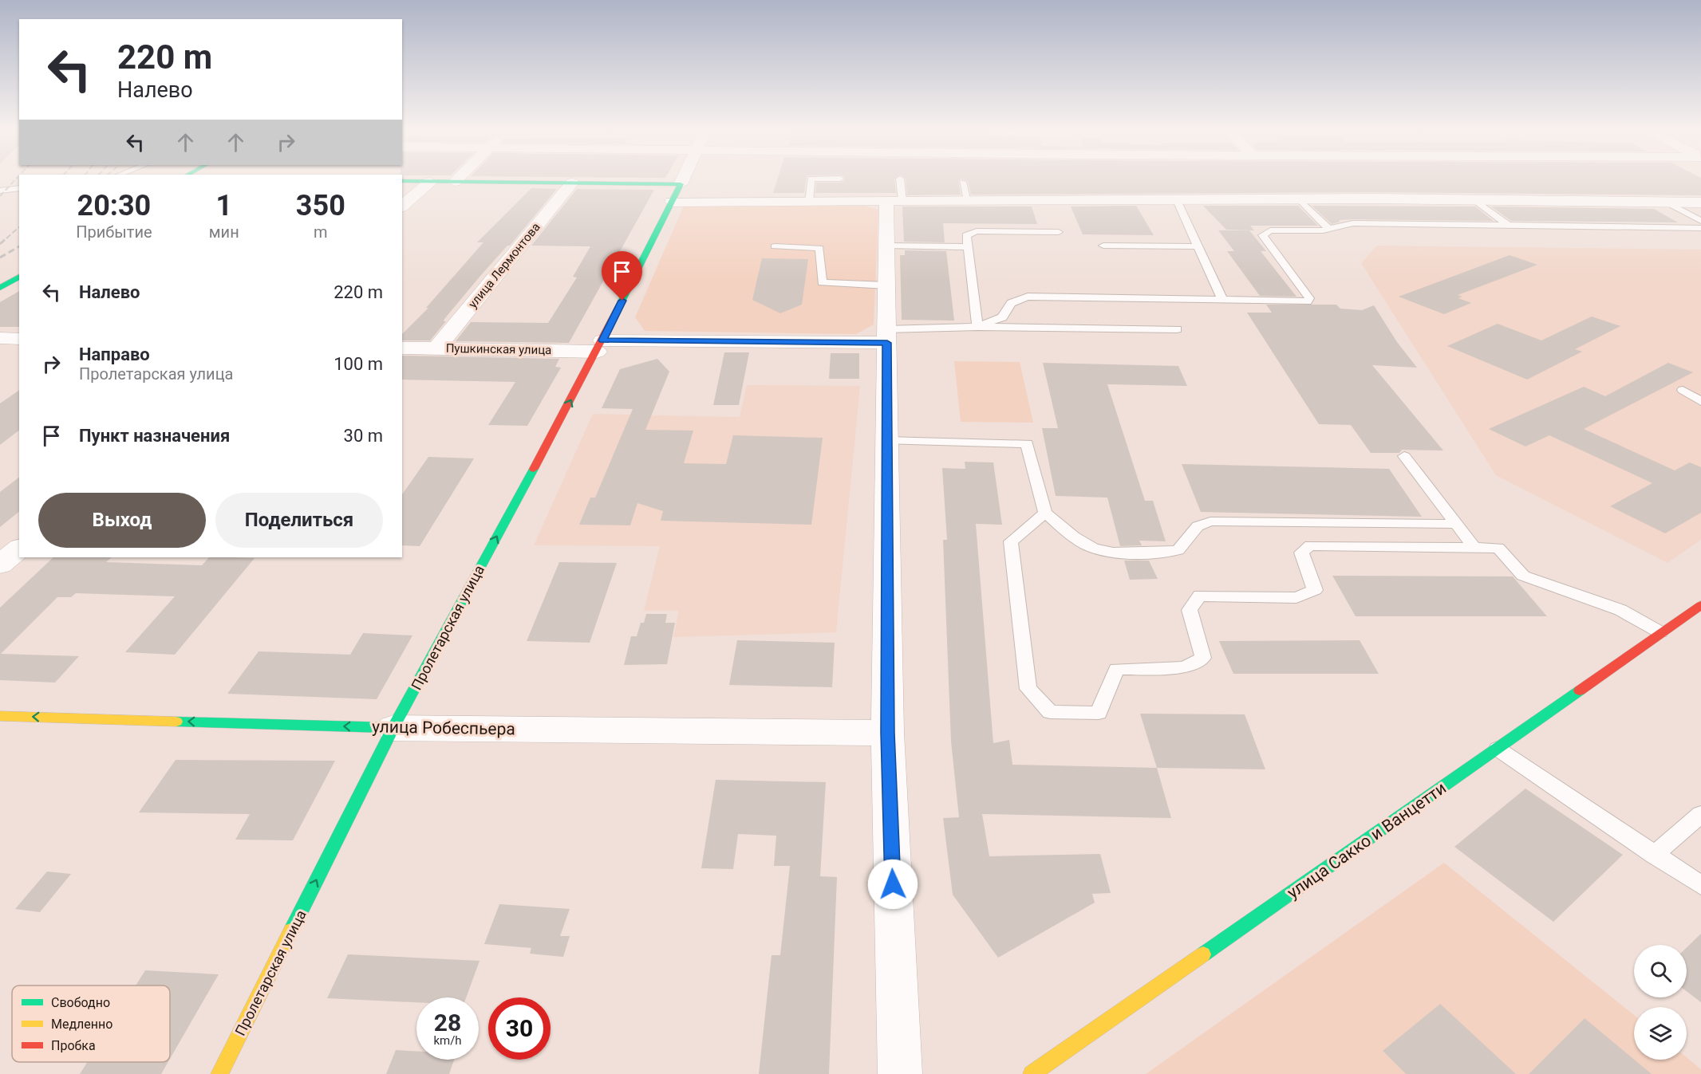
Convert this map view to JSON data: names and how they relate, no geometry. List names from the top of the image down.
{
  "streets": {
    "main road": ["Пролетарская улица", "улица Робеспьера", "улица Сакко и Ванцетти"],
    "street": ["улица Лермонтова", "Пушкинская улица"]
  },
  "crossings": [
    ["улица Лермонтова", "Пушкинская улица"],
    ["Пушкинская улица", "Пролетарская улица"],
    ["Пролетарская улица", "улица Робеспьера"]
  ],
  "one_way": ["Пролетарская улица", "улица Робеспьера"],
  "legend": ["Свободно", "Медленно", "Пробка"],
  "page": {
    "turn": ["220 m", "Налево"],
    "eta": [
      "20:30",
      "Прибытие",
      "1",
      "мин",
      "350",
      "m"
    ],
    "list": [
      {
        "name": "Налево",
        "value": "220 m"
      },
      {
        "name": "Направо",
        "note": "Пролетарская улица",
        "value": "100 m"
      },
      {
        "name": "Пункт назначения",
        "value": "30 m"
      }
    ],
    "buttons": ["Выход", "Поделиться"],
    "speed": "28 km/h",
    "limit": "30"
  }
}
